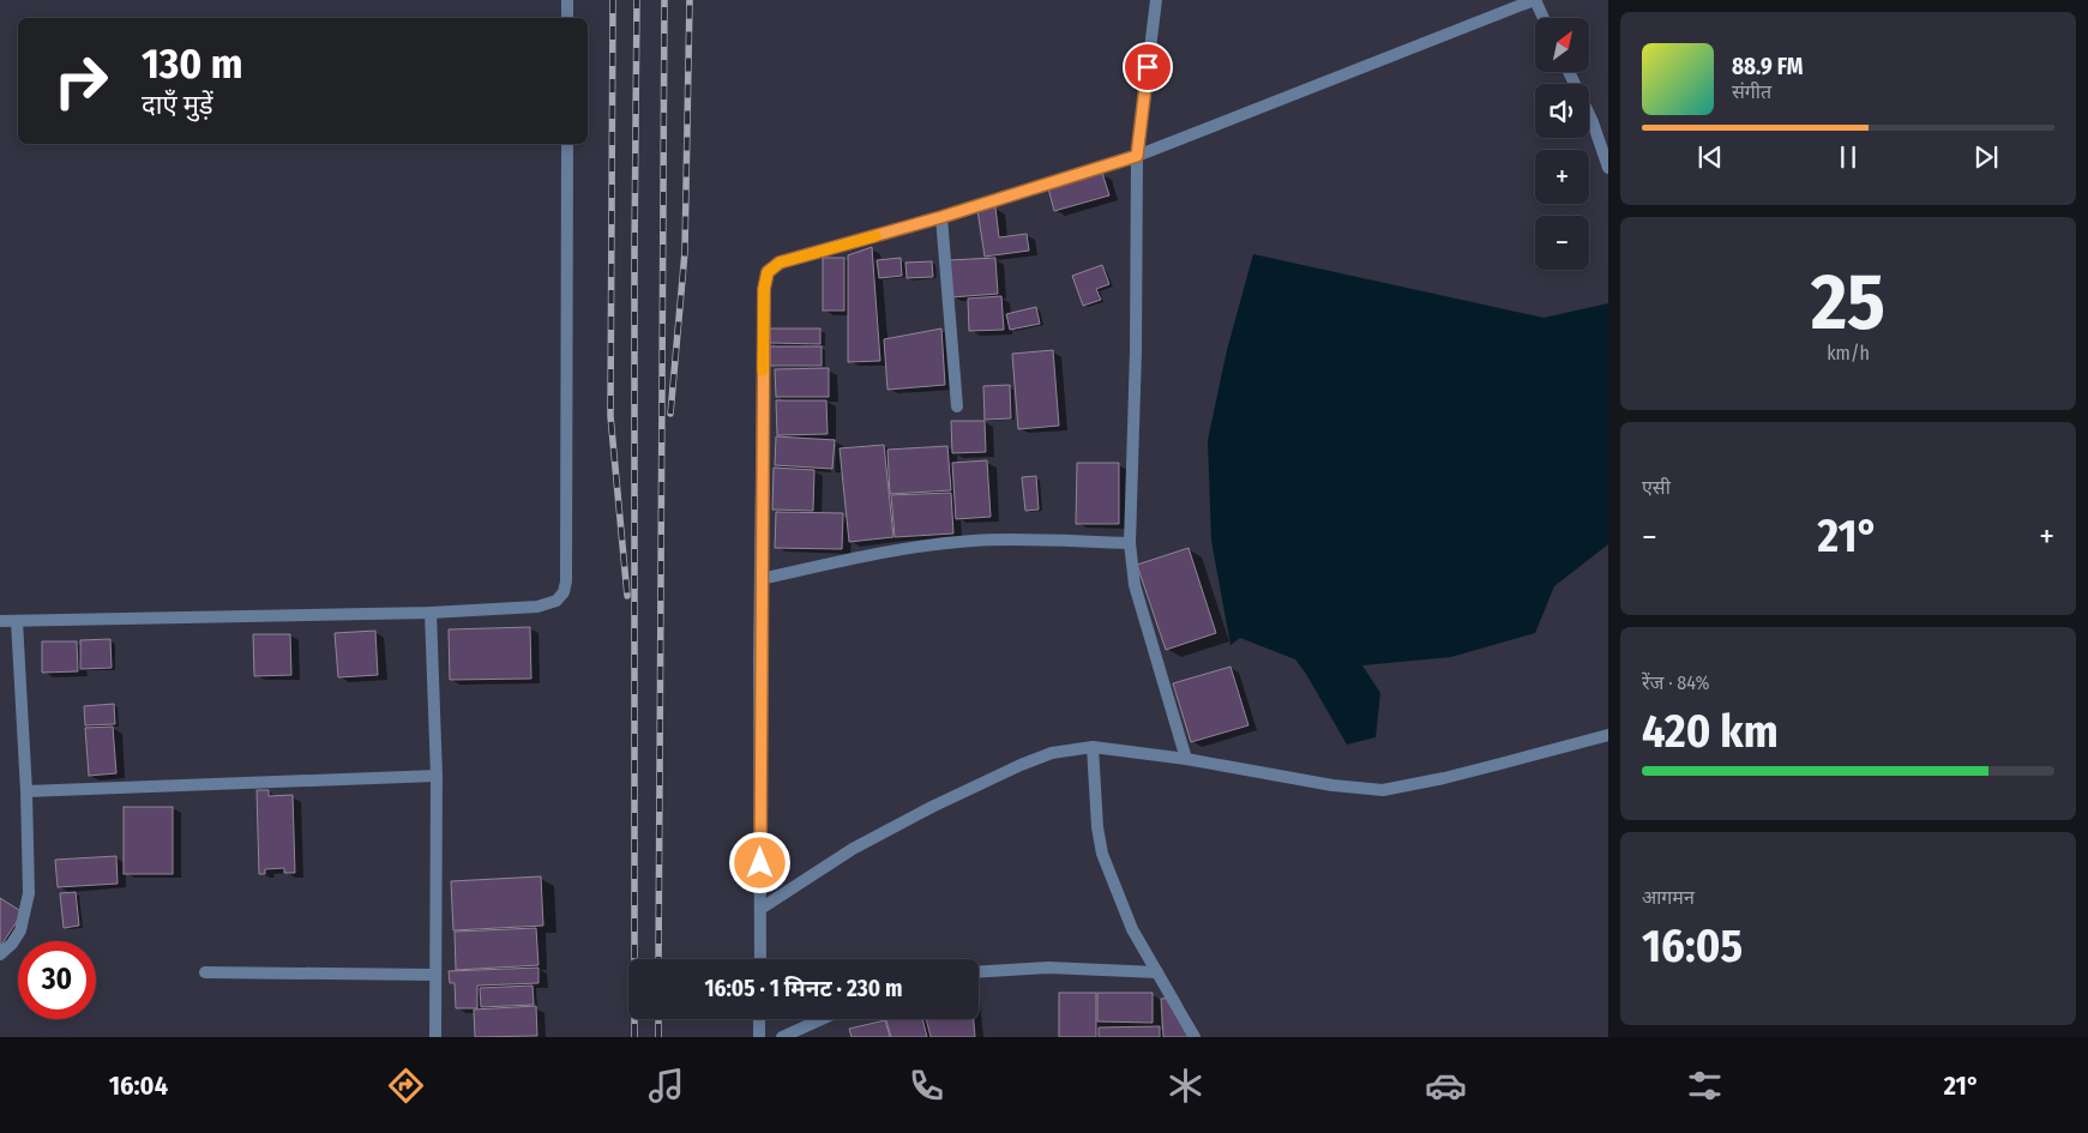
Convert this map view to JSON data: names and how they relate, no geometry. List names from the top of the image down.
{
  "north": "top right",
  "page": {
    "map_buttons": ["+", "−"],
    "turn": ["130 m", "दाएँ मुड़ें"],
    "song": ["88.9 FM", "संगीत"],
    "tile": [
      ["25", "km/h"],
      "एसी",
      ["रेंज · 84%", "420 km"],
      ["आगमन", "16:05"]
    ],
    "heat": ["−", "21°", "+"],
    "limit": "30",
    "trip": "16:05 · 1 मिनट · 230 m",
    "tabs": ["16:04", "21°"]
  }
}
